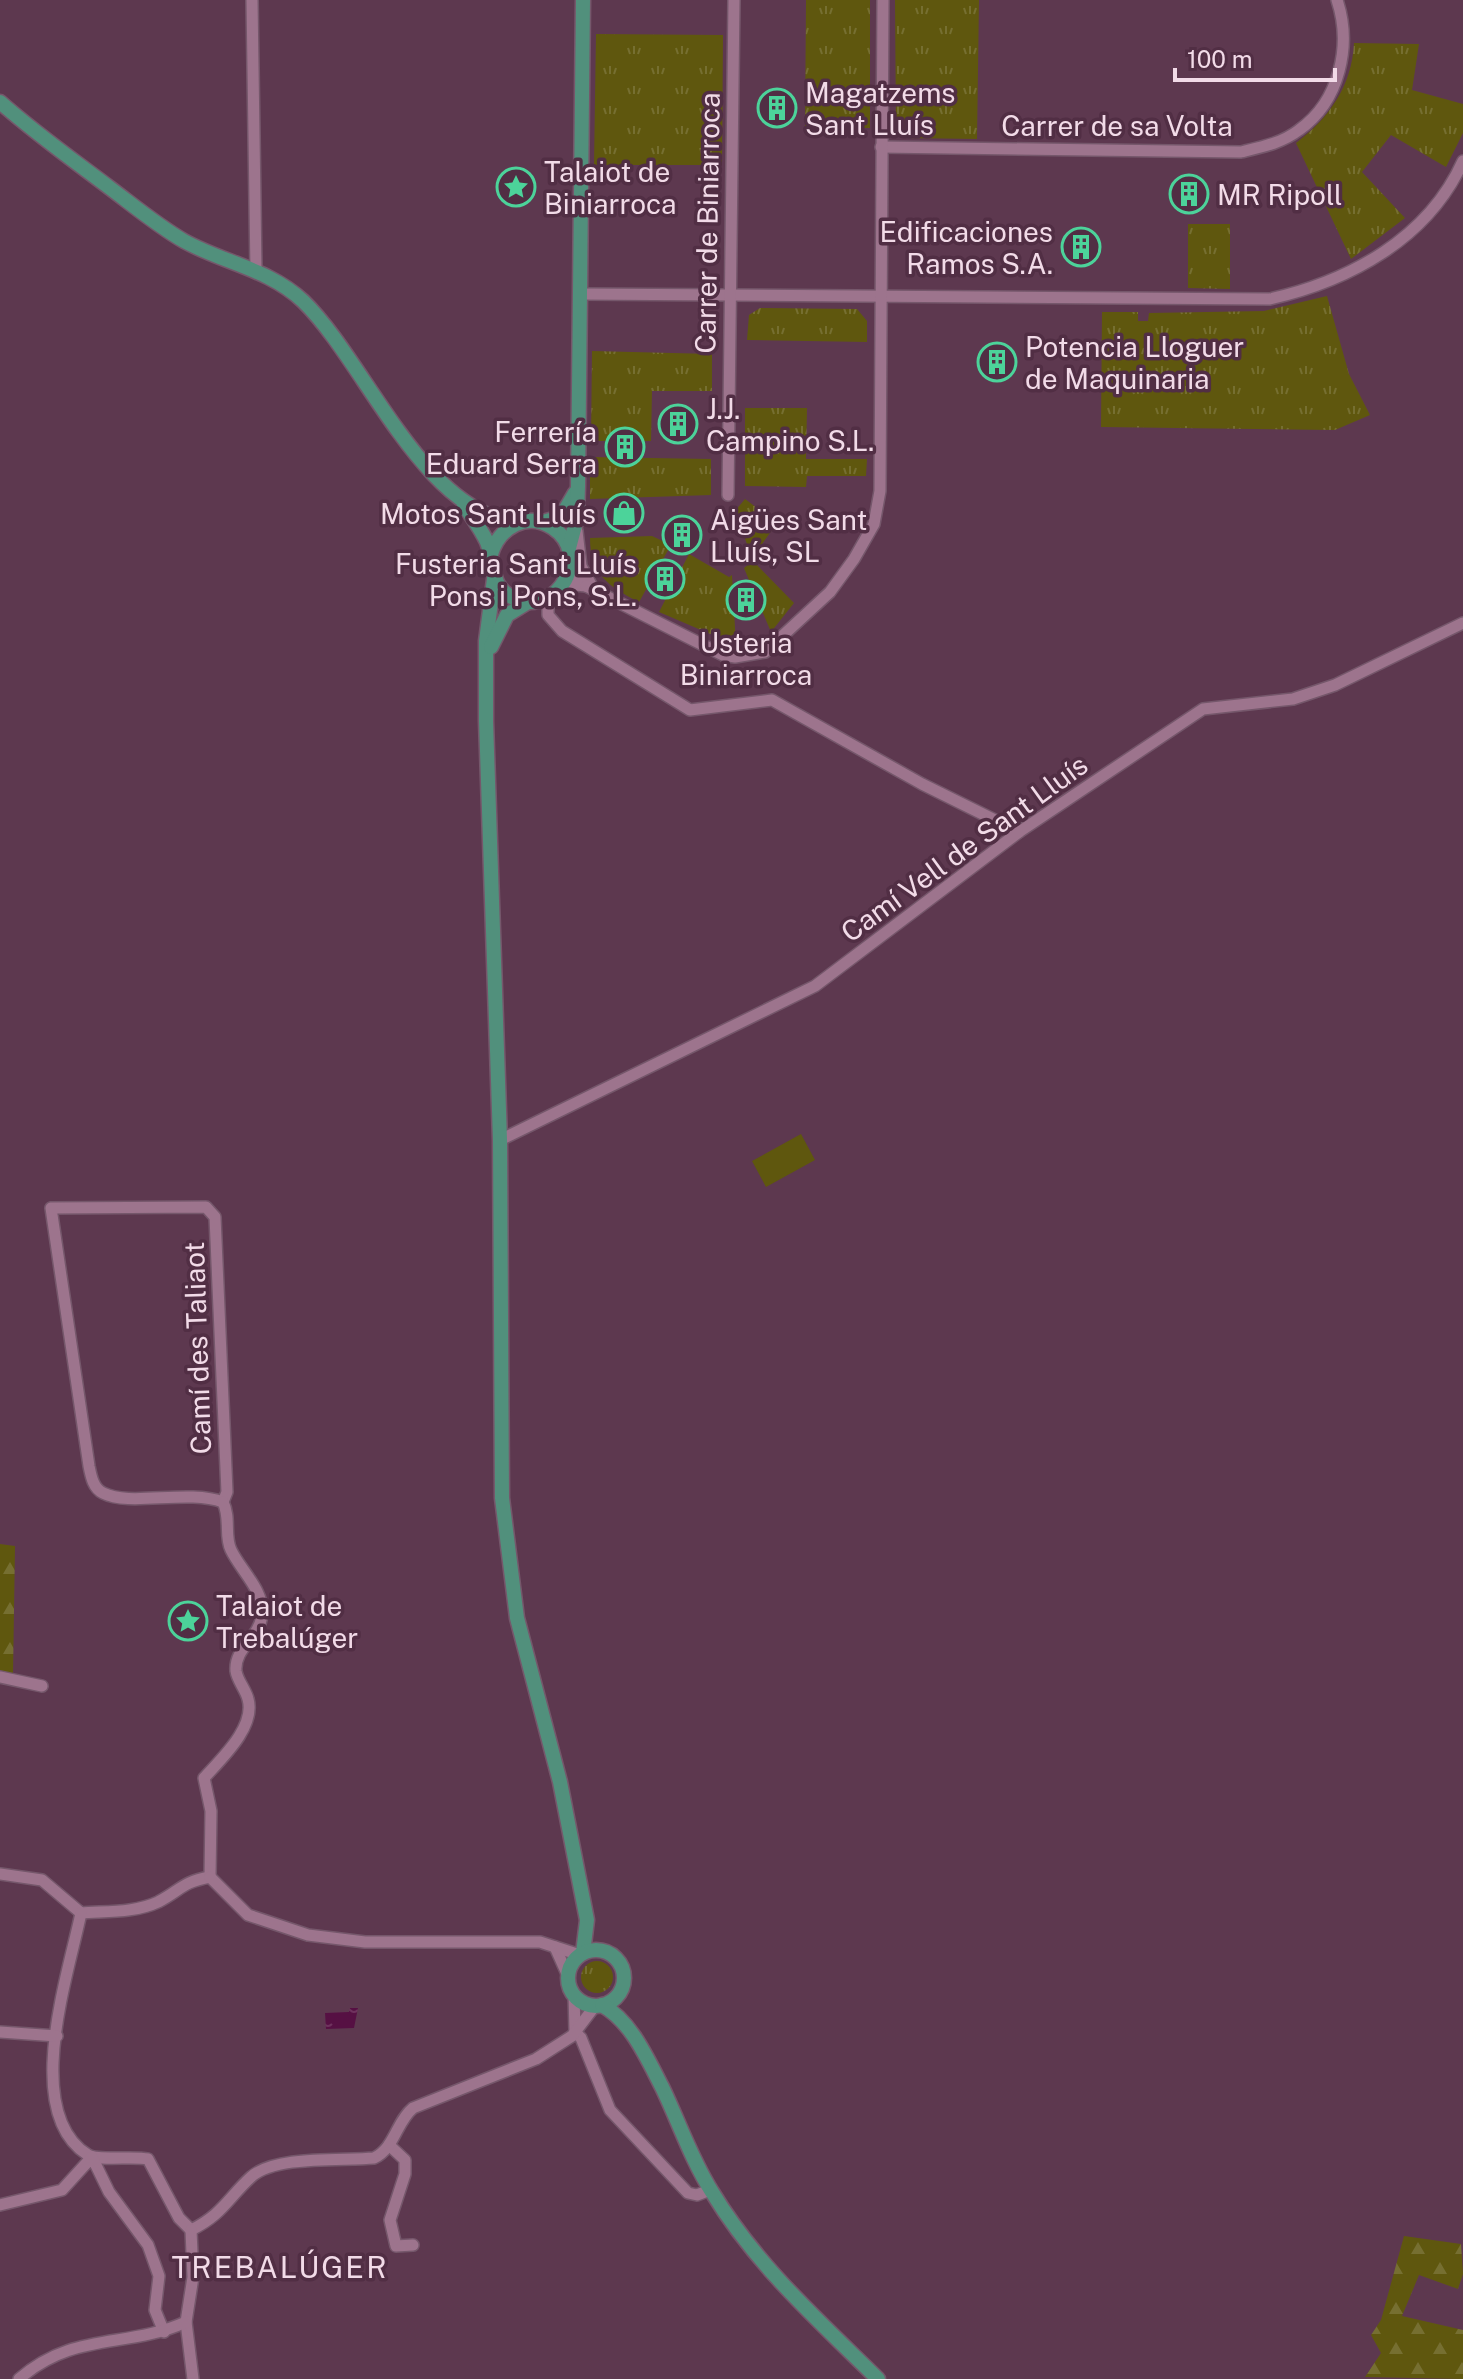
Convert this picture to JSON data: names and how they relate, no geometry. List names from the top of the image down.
{
  "streets": {
    "street": [
      "Carrer de sa Volta",
      "Carrer de Biniarroca",
      "Camí Vell de Sant Lluís",
      "Camí des Taliaot"
    ]
  },
  "districts": ["TREBALÚGER"],
  "places": {
    "building": [
      "Magatzems Sant Lluís",
      "MR Ripoll",
      "Edificaciones Ramos S.A.",
      "Potencia Lloguer de Maquinaria",
      "J.J. Campino S.L.",
      "Ferrería Eduard Serra",
      "Aigües Sant Lluís, SL",
      "Fusteria Sant Lluís Pons i Pons, S.L.",
      "Usteria Biniarroca"
    ],
    "place": ["Talaiot de Biniarroca", "Talaiot de Trebalúger"],
    "shop": ["Motos Sant Lluís"]
  },
  "scale_bar": "100 m"
}
